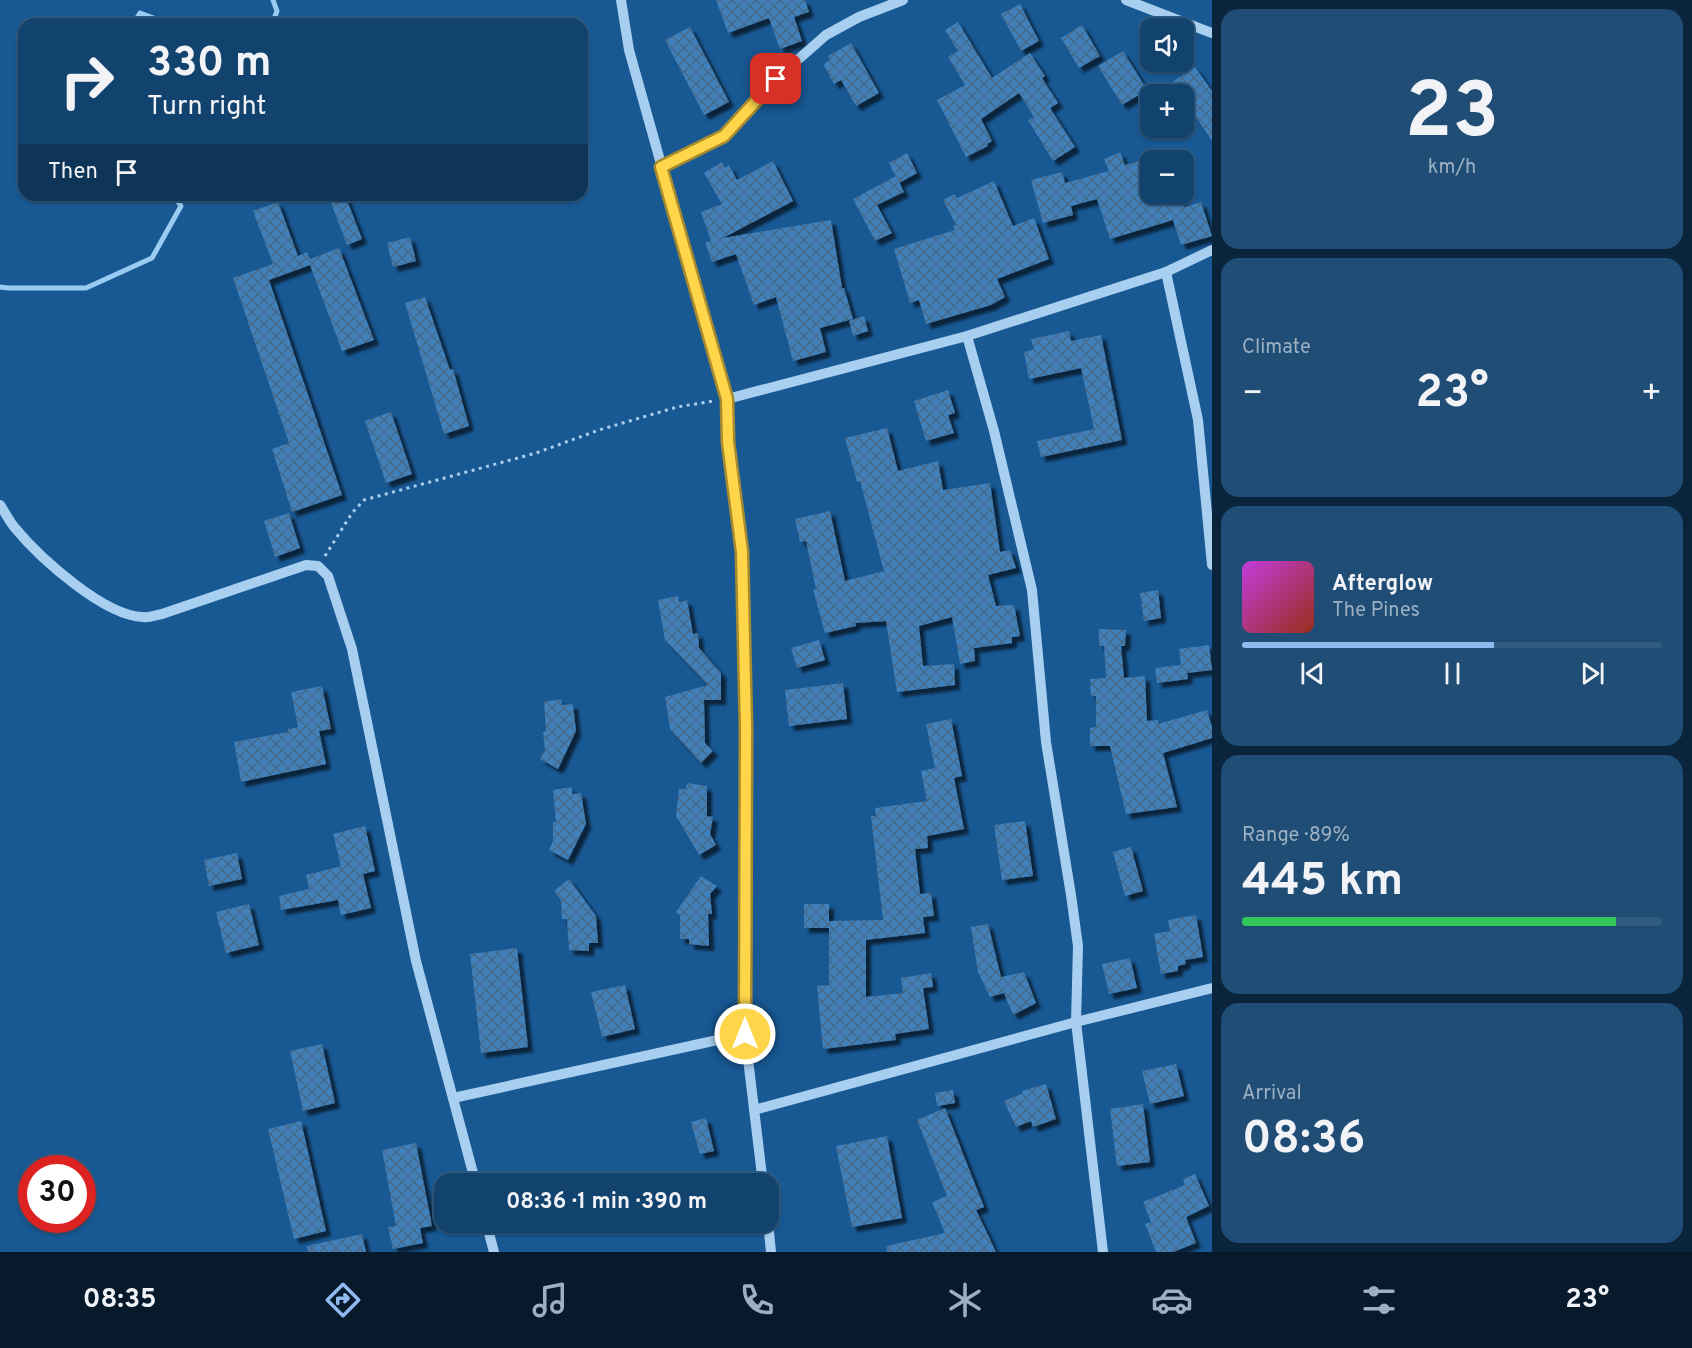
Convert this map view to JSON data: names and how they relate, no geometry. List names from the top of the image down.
{
  "page": {
    "tile": [
      ["23", "km/h"],
      "Climate",
      ["Range · 89%", "445 km"],
      ["Arrival", "08:36"]
    ],
    "map_buttons": ["+", "−"],
    "turn": ["330 m", "Turn right"],
    "then": "Then",
    "heat": ["−", "23°", "+"],
    "song": ["Afterglow", "The Pines"],
    "limit": "30",
    "trip": "08:36 · 1 min · 390 m",
    "tabs": ["08:35", "23°"]
  }
}
